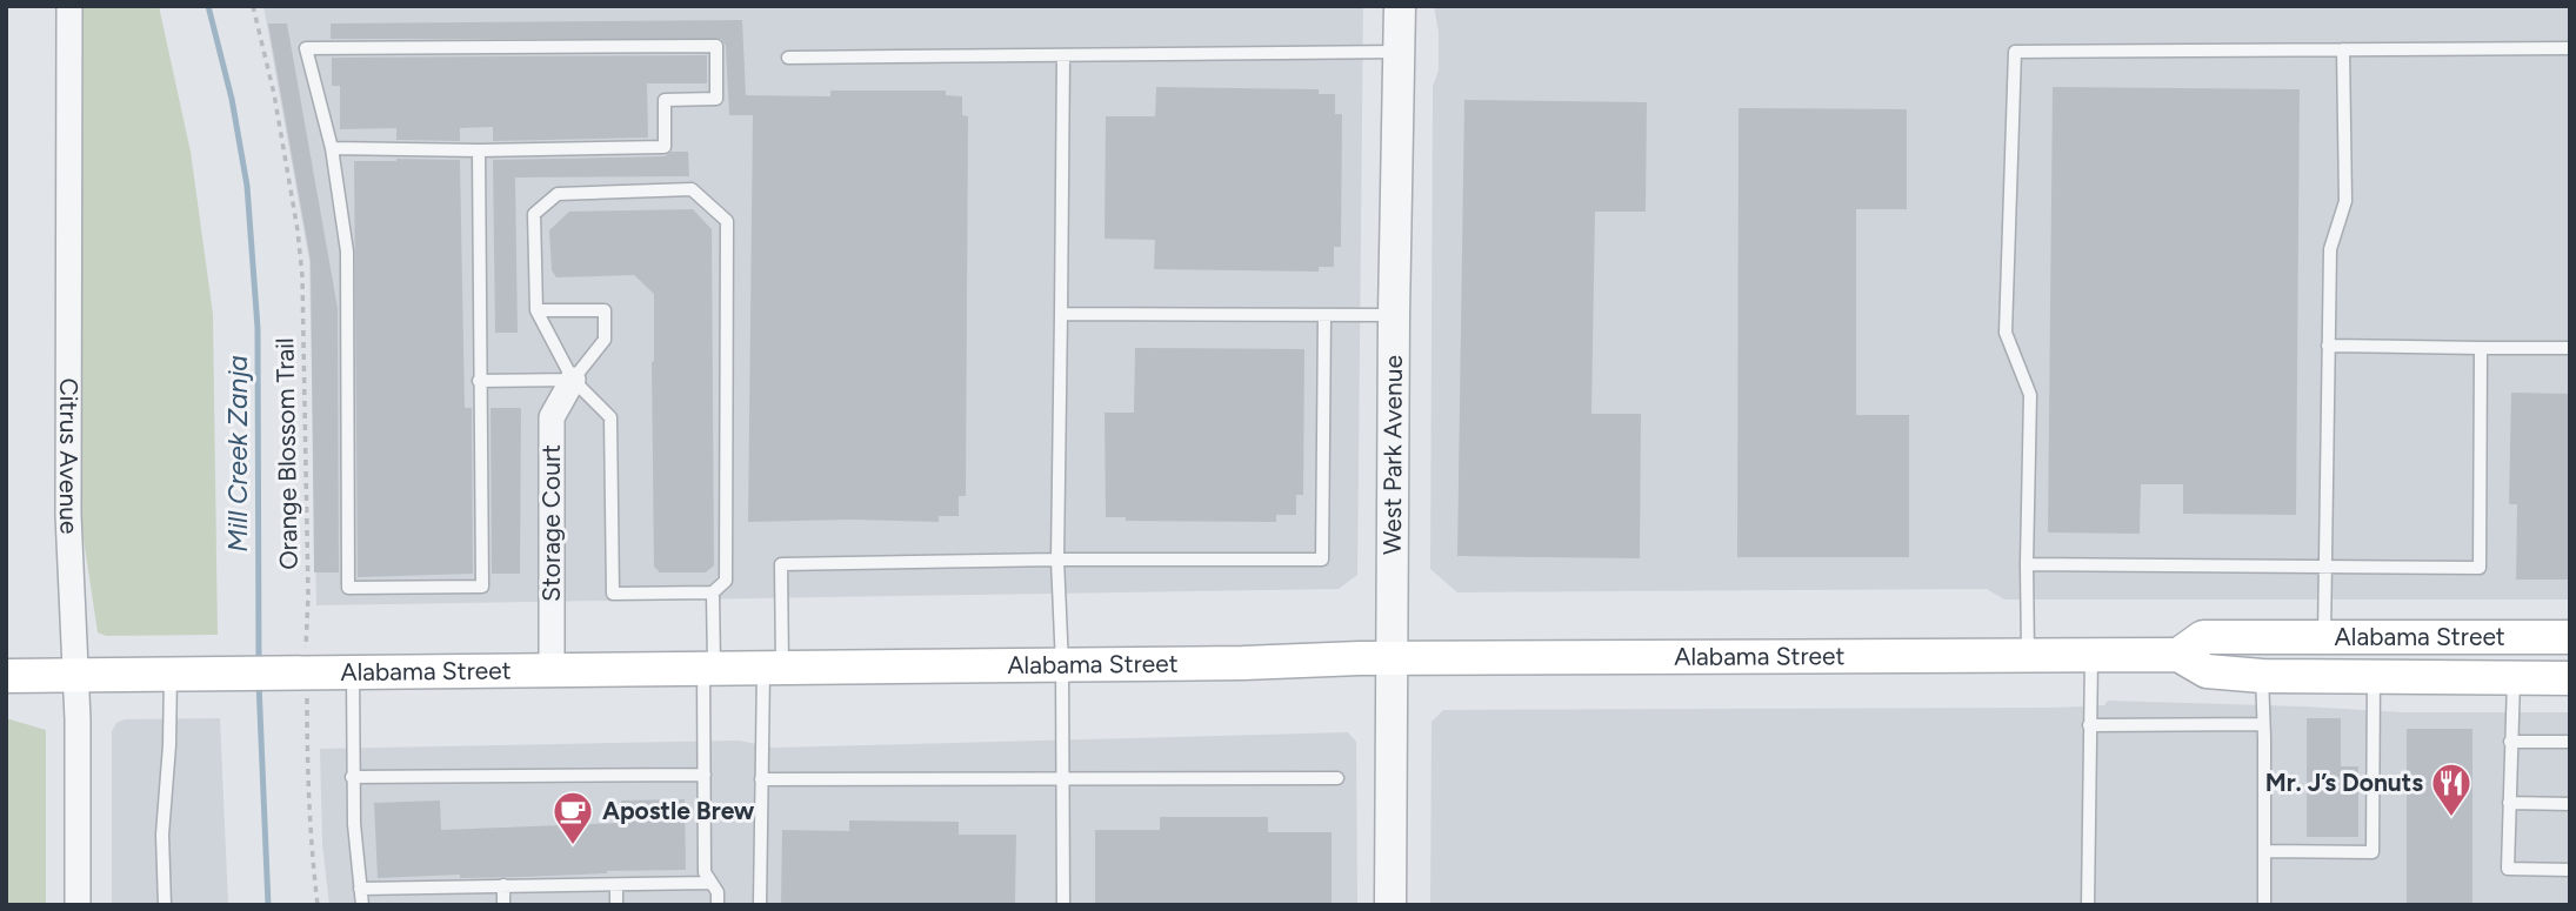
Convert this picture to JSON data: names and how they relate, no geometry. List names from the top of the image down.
{
  "streets": {
    "main road": ["Alabama Street"],
    "street": ["West Park Avenue", "Citrus Avenue", "Storage Court"],
    "path": ["Orange Blossom Trail"]
  },
  "crossings": [
    ["Orange Blossom Trail", "Alabama Street"],
    ["West Park Avenue", "Alabama Street"],
    ["Citrus Avenue", "Alabama Street"],
    ["Storage Court", "Alabama Street"]
  ],
  "water": ["Mill Creek Zanja"],
  "places": {
    "restaurant": ["Mr. J’s Donuts"],
    "cafe": ["Apostle Brew"]
  }
}
